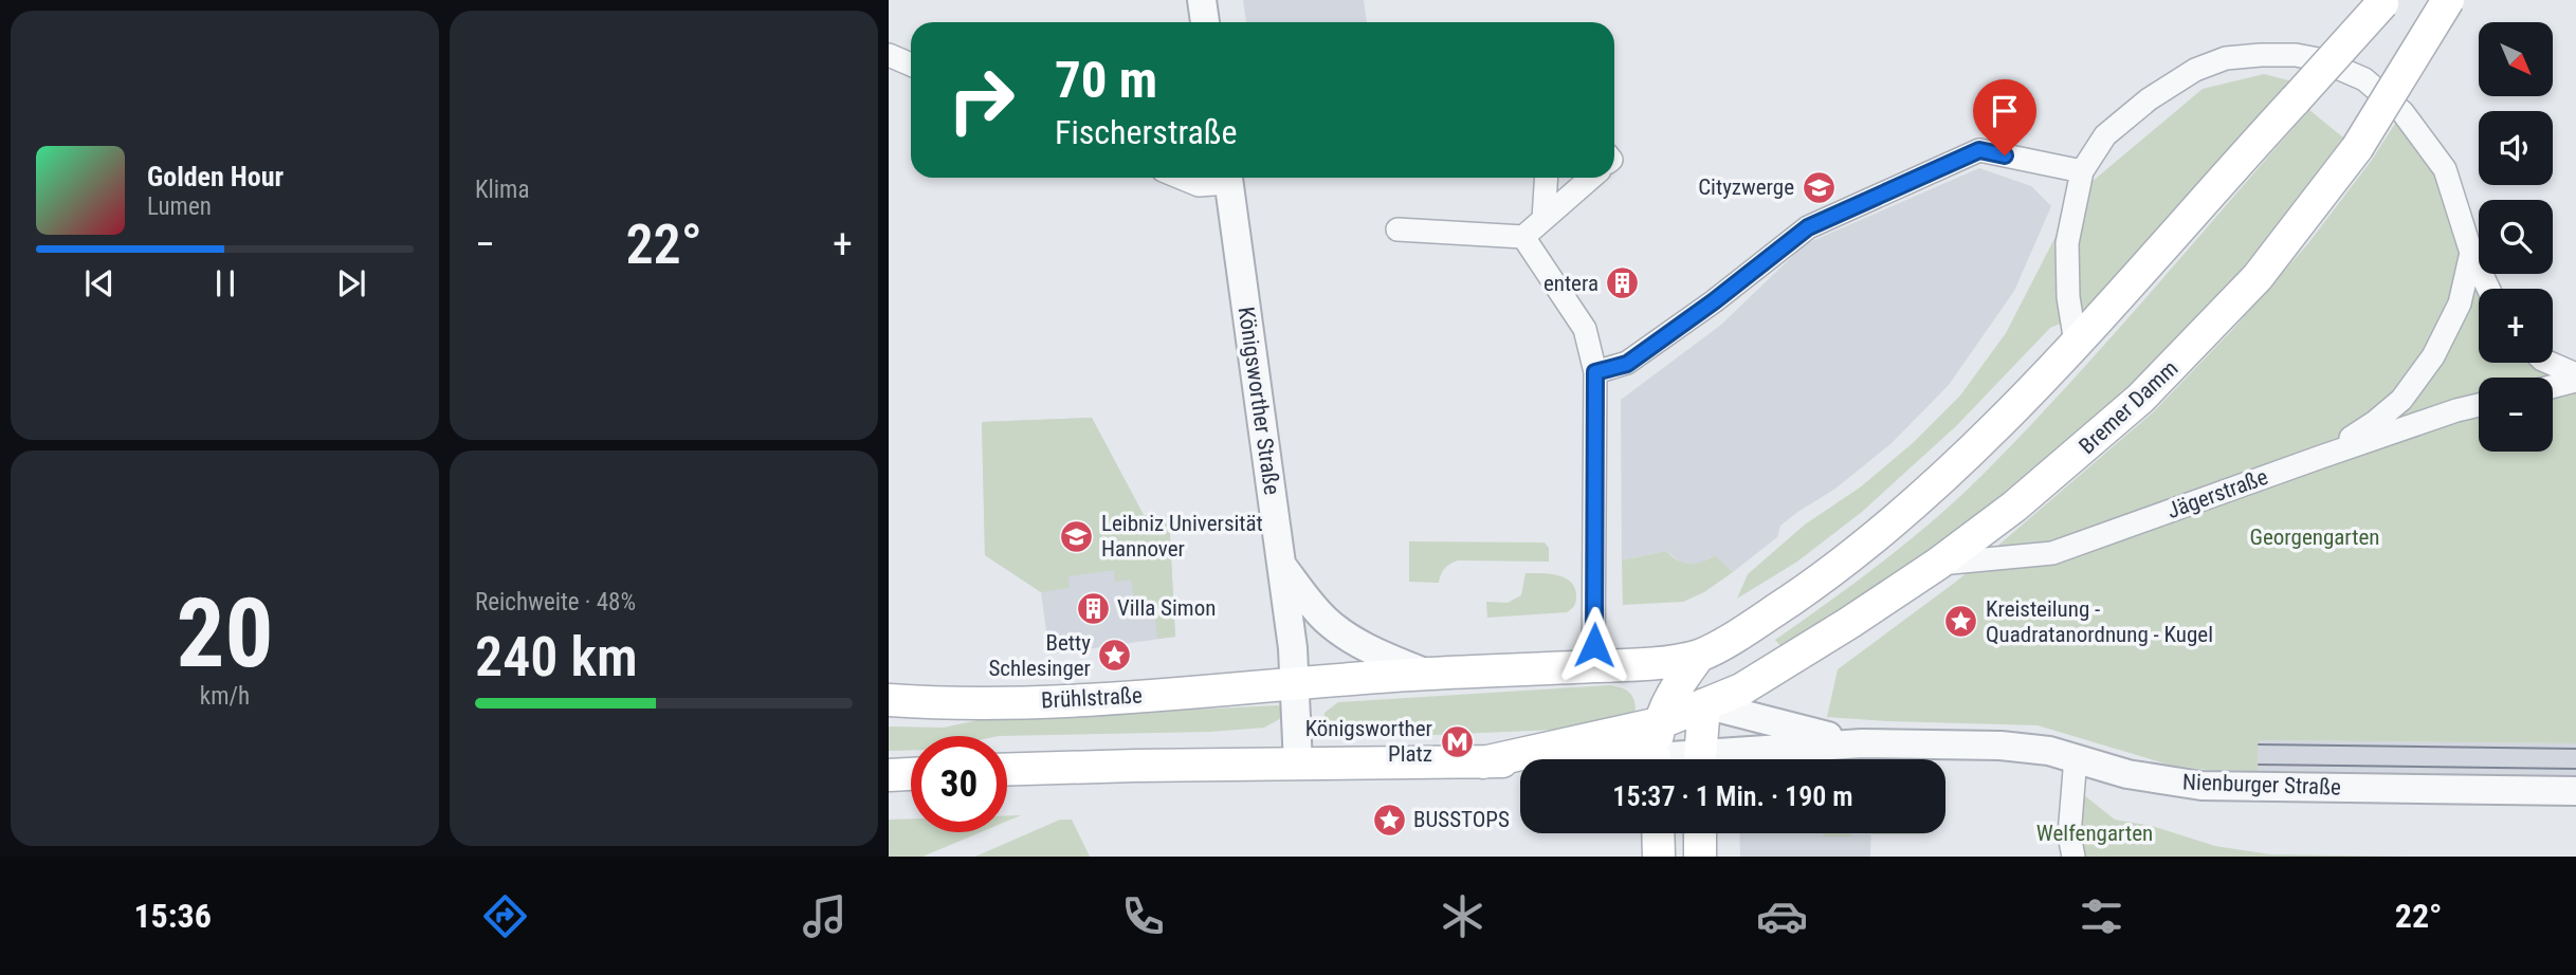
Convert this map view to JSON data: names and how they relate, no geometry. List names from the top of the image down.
{
  "streets": {
    "main road": ["Bremer Damm", "Brühlstraße"],
    "street": ["Königsworther Straße", "Jägerstraße", "Nienburger Straße"]
  },
  "crossings": [
    ["Königsworther Straße", "Brühlstraße"],
    ["Bremer Damm", "Jägerstraße"],
    ["Bremer Damm", "Nienburger Straße"]
  ],
  "parks": ["Georgengarten", "Welfengarten"],
  "places": {
    "school or university": ["Cityzwerge", "Leibniz Universität Hannover"],
    "building": ["entera", "Villa Simon"],
    "place": ["Kreisteilung - Quadratanordnung - Kugel", "Betty Schlesinger", "BUSSTOPS"],
    "metro station": ["Königsworther Platz"]
  },
  "north": "bottom right",
  "page": {
    "tile": [
      "Klima",
      ["20", "km/h"],
      ["Reichweite · 48%", "240 km"]
    ],
    "map_buttons": ["+", "−"],
    "turn": ["70 m", "Fischerstraße"],
    "song": ["Golden Hour", "Lumen"],
    "heat": ["−", "22°", "+"],
    "limit": "30",
    "trip": "15:37 · 1 Min. · 190 m",
    "tabs": ["15:36", "22°"]
  }
}
